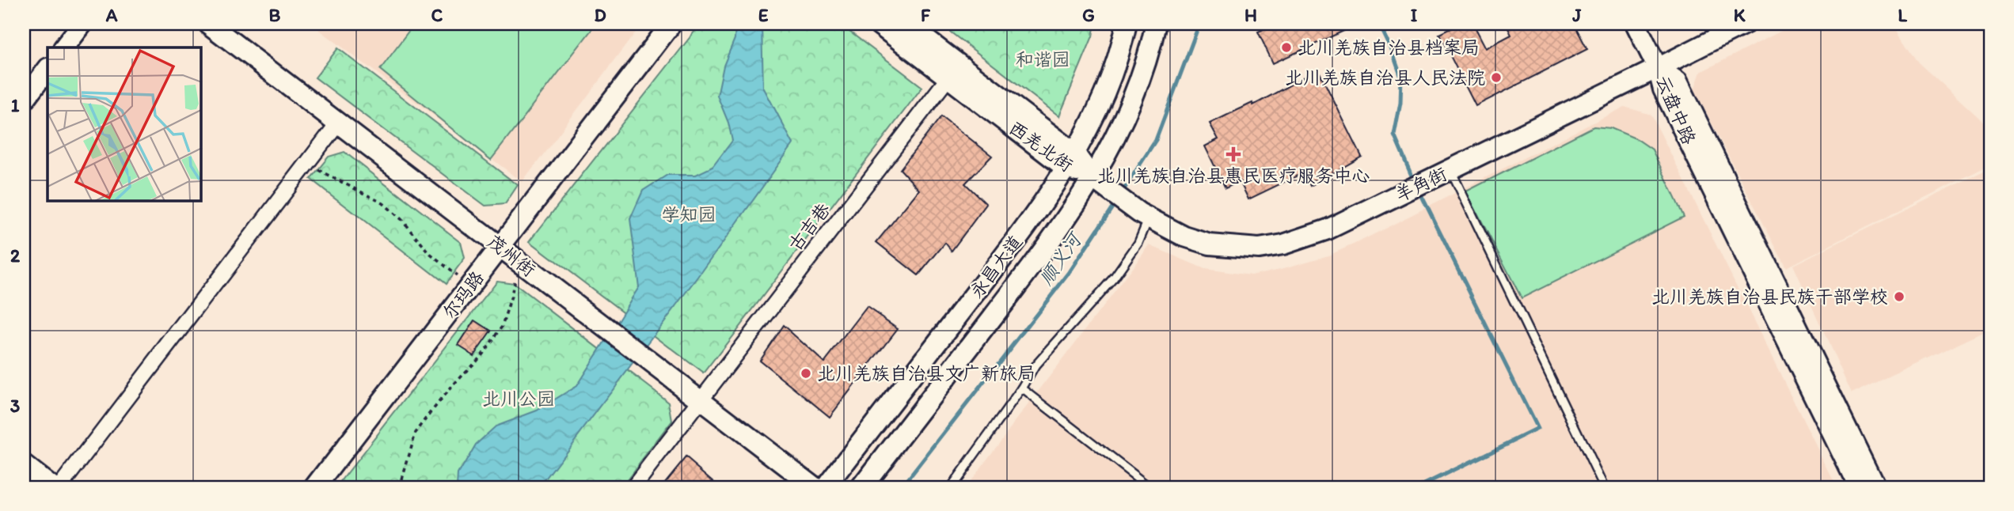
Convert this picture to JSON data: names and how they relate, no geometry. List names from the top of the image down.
{
  "streets": {
    "main road": [
      "云盘中路",
      "西羌北街",
      "羊角街",
      "茂州街",
      "永昌大道",
      "尔玛路"
    ],
    "street": ["古吉巷"]
  },
  "crossings": [
    ["云盘中路", "羊角街"],
    ["西羌北街", "羊角街"],
    ["西羌北街", "古吉巷"],
    ["西羌北街", "永昌大道"],
    ["羊角街", "永昌大道"],
    ["古吉巷", "茂州街"],
    ["茂州街", "尔玛路"]
  ],
  "water": ["顺义河"],
  "parks": ["和谐园", "学知园", "北川公园"],
  "places": {
    "other": [
      "北川羌族自治县档案局",
      "北川羌族自治县人民法院",
      "北川羌族自治县民族干部学校",
      "北川羌族自治县文广新旅局"
    ],
    "health": ["北川羌族自治县惠民医疗服务中心"]
  },
  "grid": {
    "columns": [
      "A",
      "B",
      "C",
      "D",
      "E",
      "F",
      "G",
      "H",
      "I",
      "J",
      "K",
      "L"
    ],
    "rows": ["1", "2", "3"]
  }
}
